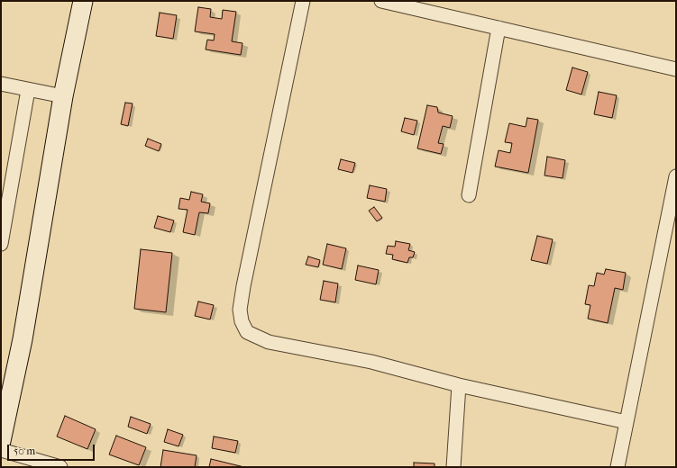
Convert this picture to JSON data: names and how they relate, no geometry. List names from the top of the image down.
{
  "scale_bar": "50 m"
}
